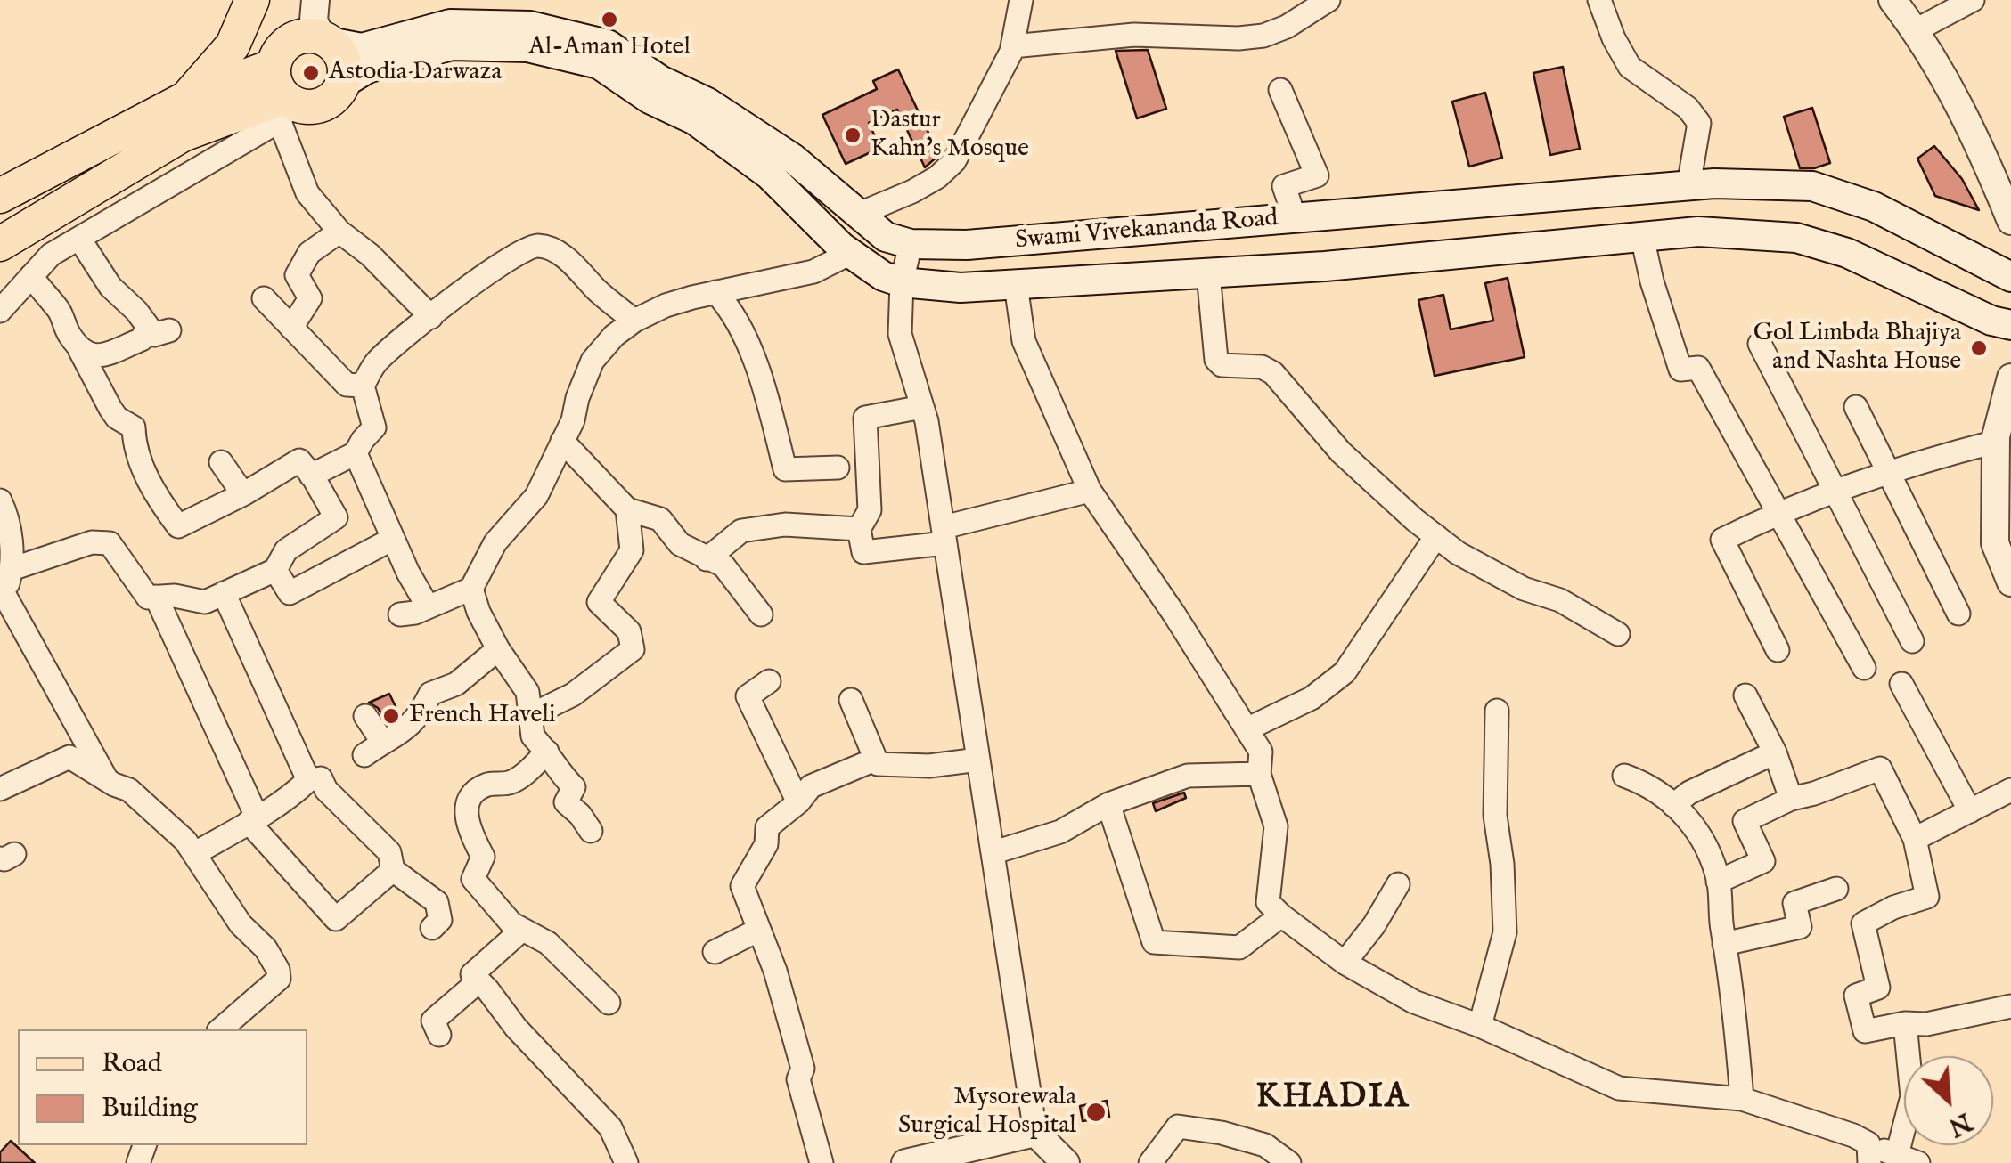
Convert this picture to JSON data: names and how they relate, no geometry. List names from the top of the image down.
{
  "streets": {
    "main road": ["Swami Vivekananda Road"]
  },
  "districts": ["KHADIA"],
  "places": [
    "Al-Aman Hotel",
    "Astodia Darwaza",
    "Dastur Kahn's Mosque",
    "Gol Limbda Bhajiya and Nashta House",
    "French Haveli",
    "Mysorewala Surgical Hospital"
  ],
  "legend": ["Road", "Building"],
  "north": "bottom right"
}
